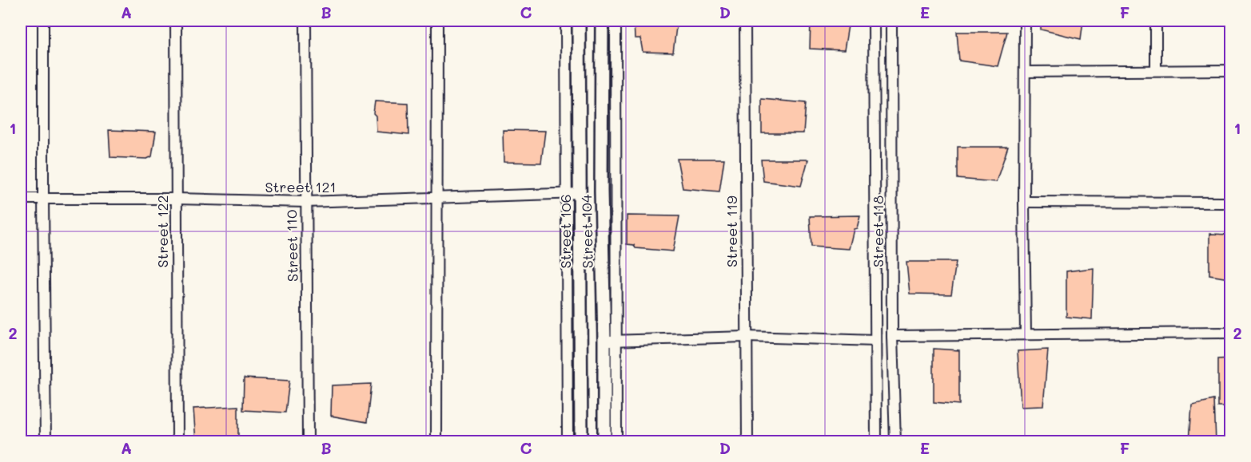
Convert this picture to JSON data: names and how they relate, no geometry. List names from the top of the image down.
{
  "streets": {
    "street": [
      "Street 121",
      "Street 122",
      "Street 106",
      "Street 104",
      "Street 119",
      "Street 118",
      "Street 110"
    ]
  },
  "crossings": [
    ["Street 121", "Street 122"],
    ["Street 121", "Street 106"],
    ["Street 121", "Street 110"]
  ],
  "grid": {
    "columns": [
      "A",
      "B",
      "C",
      "D",
      "E",
      "F"
    ],
    "rows": ["1", "2"]
  }
}
